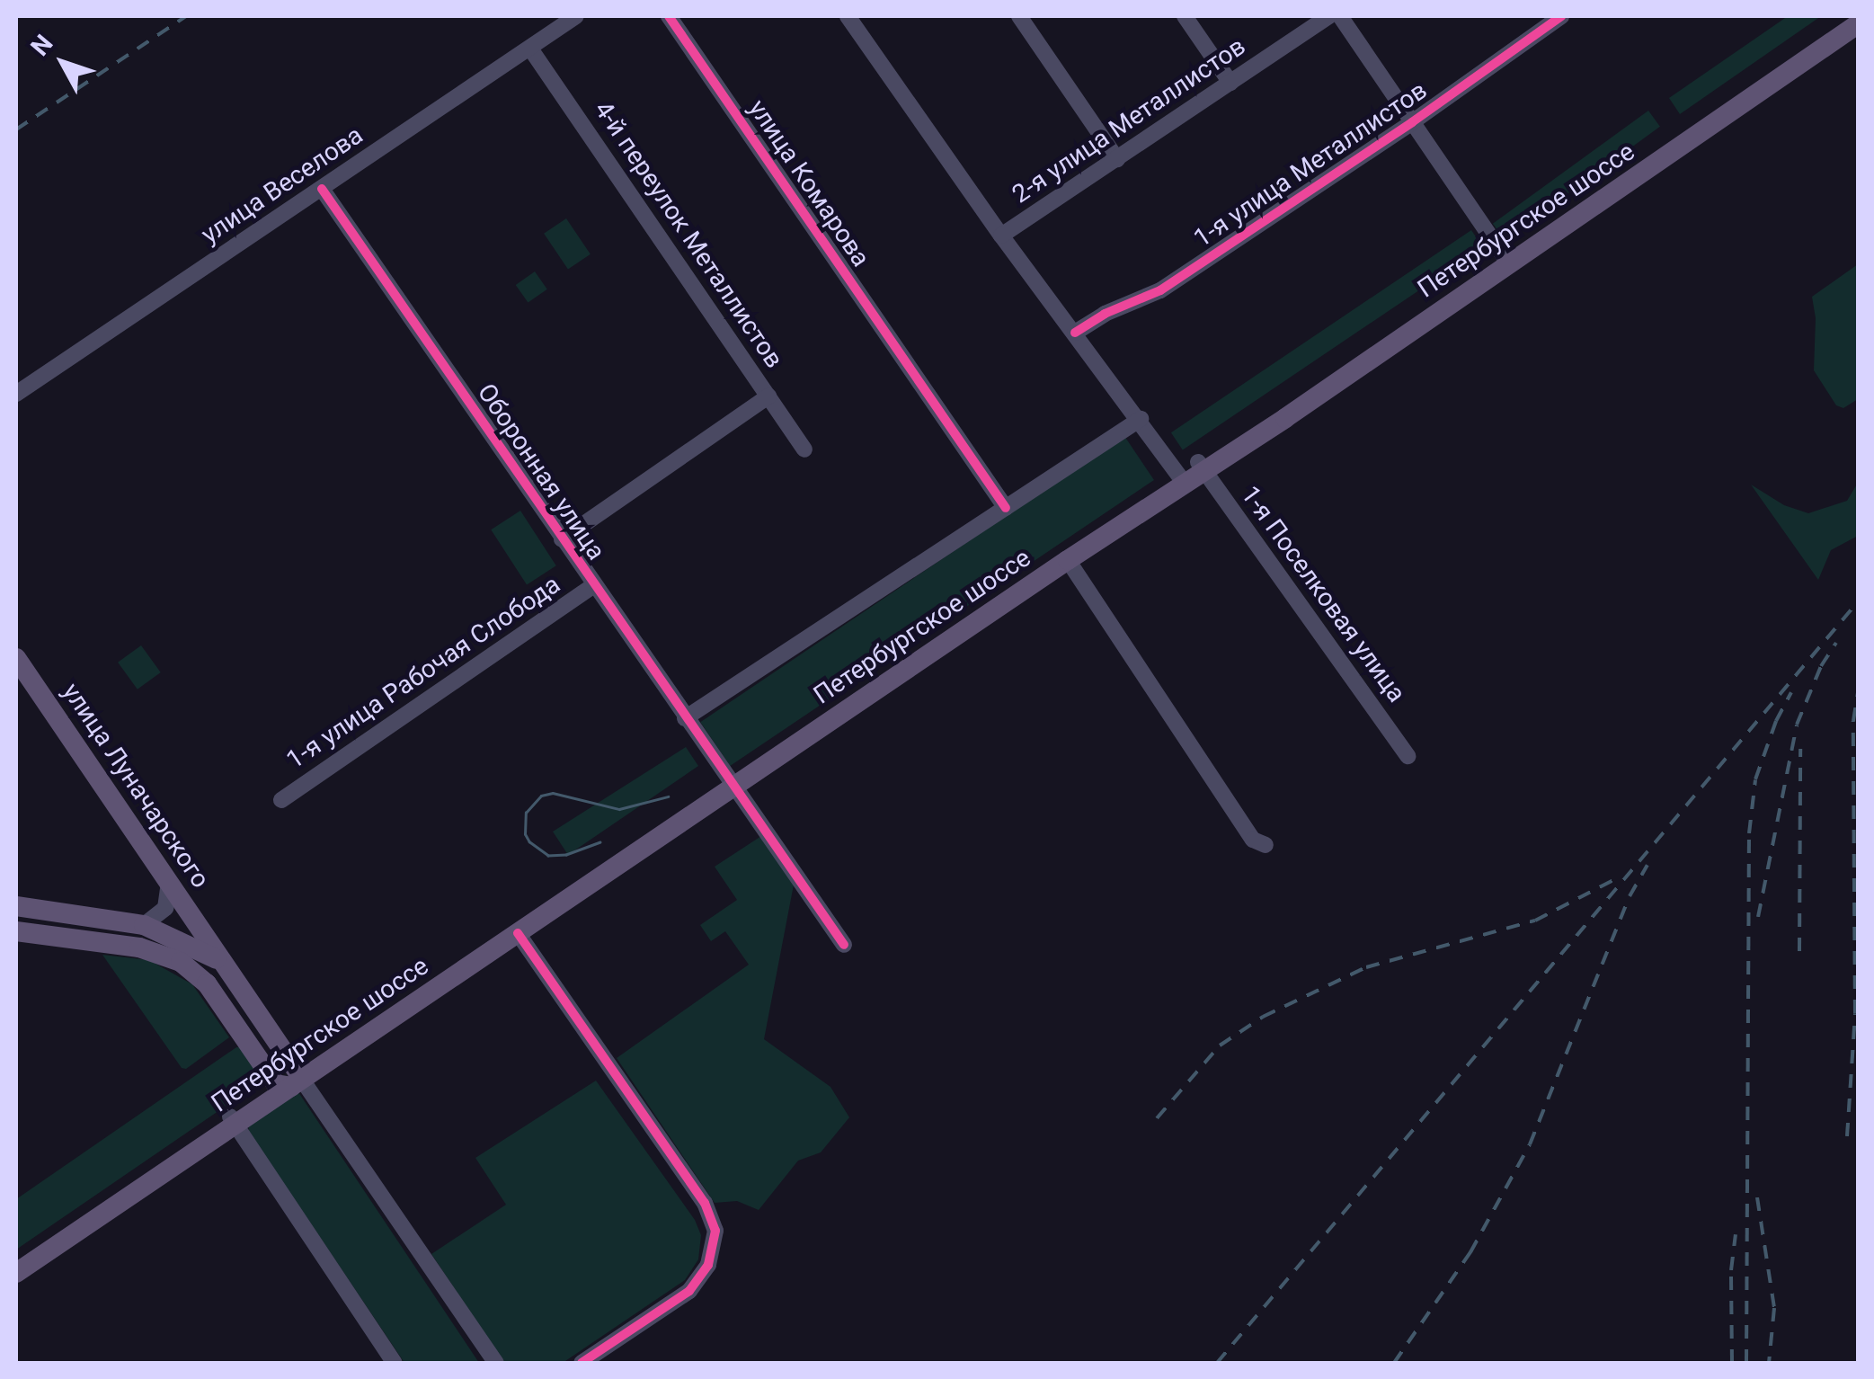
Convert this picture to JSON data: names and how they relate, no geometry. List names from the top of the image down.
{
  "streets": {
    "main road": ["Петербургское шоссе", "улица Луначарского"],
    "street": [
      "2-я улица Металлистов",
      "1-я улица Металлистов",
      "улица Комарова",
      "улица Веселова",
      "4-й переулок Металлистов",
      "Оборонная улица",
      "1-я Поселковая улица",
      "1-я улица Рабочая Слобода"
    ]
  },
  "crossings": [
    ["улица Веселова", "4-й переулок Металлистов"],
    ["улица Веселова", "Оборонная улица"],
    ["Петербургское шоссе", "Оборонная улица"],
    ["Петербургское шоссе", "1-я Поселковая улица"],
    ["Петербургское шоссе", "улица Луначарского"],
    ["Оборонная улица", "1-я улица Рабочая Слобода"]
  ],
  "north": "top left"
}
